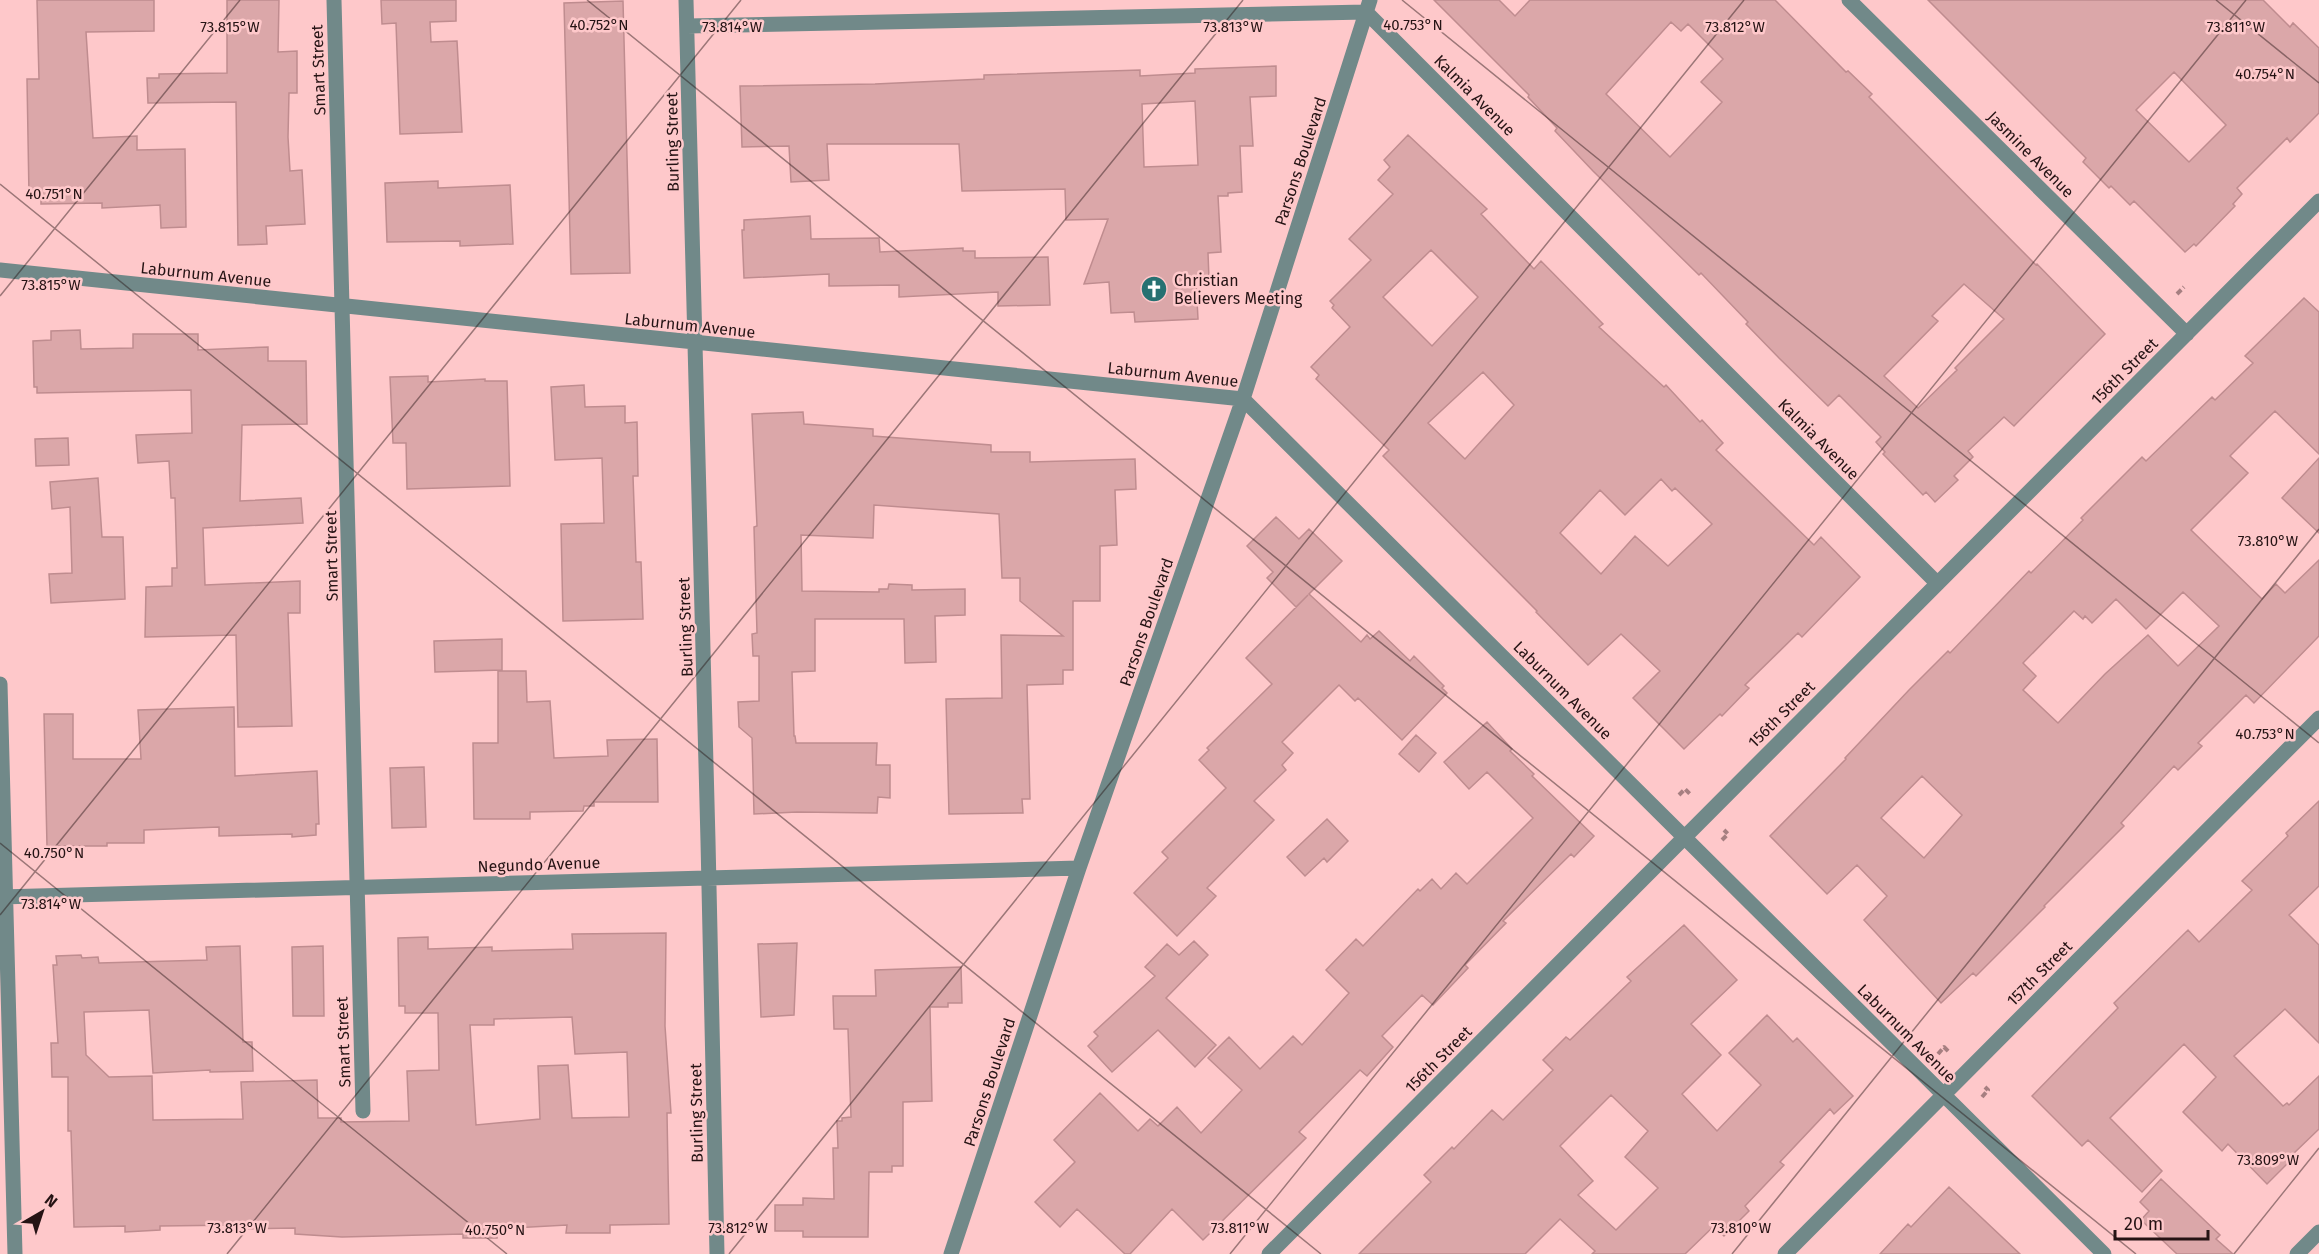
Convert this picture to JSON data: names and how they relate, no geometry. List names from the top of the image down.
{
  "streets": {
    "street": [
      "Smart Street",
      "Kalmia Avenue",
      "Burling Street",
      "Jasmine Avenue",
      "Parsons Boulevard",
      "Laburnum Avenue",
      "156th Street",
      "Negundo Avenue",
      "157th Street"
    ]
  },
  "crossings": [
    ["Smart Street", "Laburnum Avenue"],
    ["Smart Street", "Negundo Avenue"],
    ["Kalmia Avenue", "Parsons Boulevard"],
    ["Kalmia Avenue", "156th Street"],
    ["Burling Street", "Laburnum Avenue"],
    ["Burling Street", "Negundo Avenue"],
    ["Jasmine Avenue", "156th Street"],
    ["Parsons Boulevard", "Laburnum Avenue"],
    ["Parsons Boulevard", "Negundo Avenue"],
    ["Laburnum Avenue", "156th Street"],
    ["Laburnum Avenue", "157th Street"]
  ],
  "places": {
    "church": ["Christian Believers Meeting"]
  },
  "scale_bar": "20 m",
  "north": "top right",
  "coordinates": [
    "40.752°N",
    "40.753°N",
    "73.815°W",
    "73.814°W",
    "73.813°W",
    "73.812°W",
    "73.811°W",
    "40.754°N",
    "40.751°N",
    "73.810°W",
    "40.750°N",
    "73.809°W"
  ]
}
